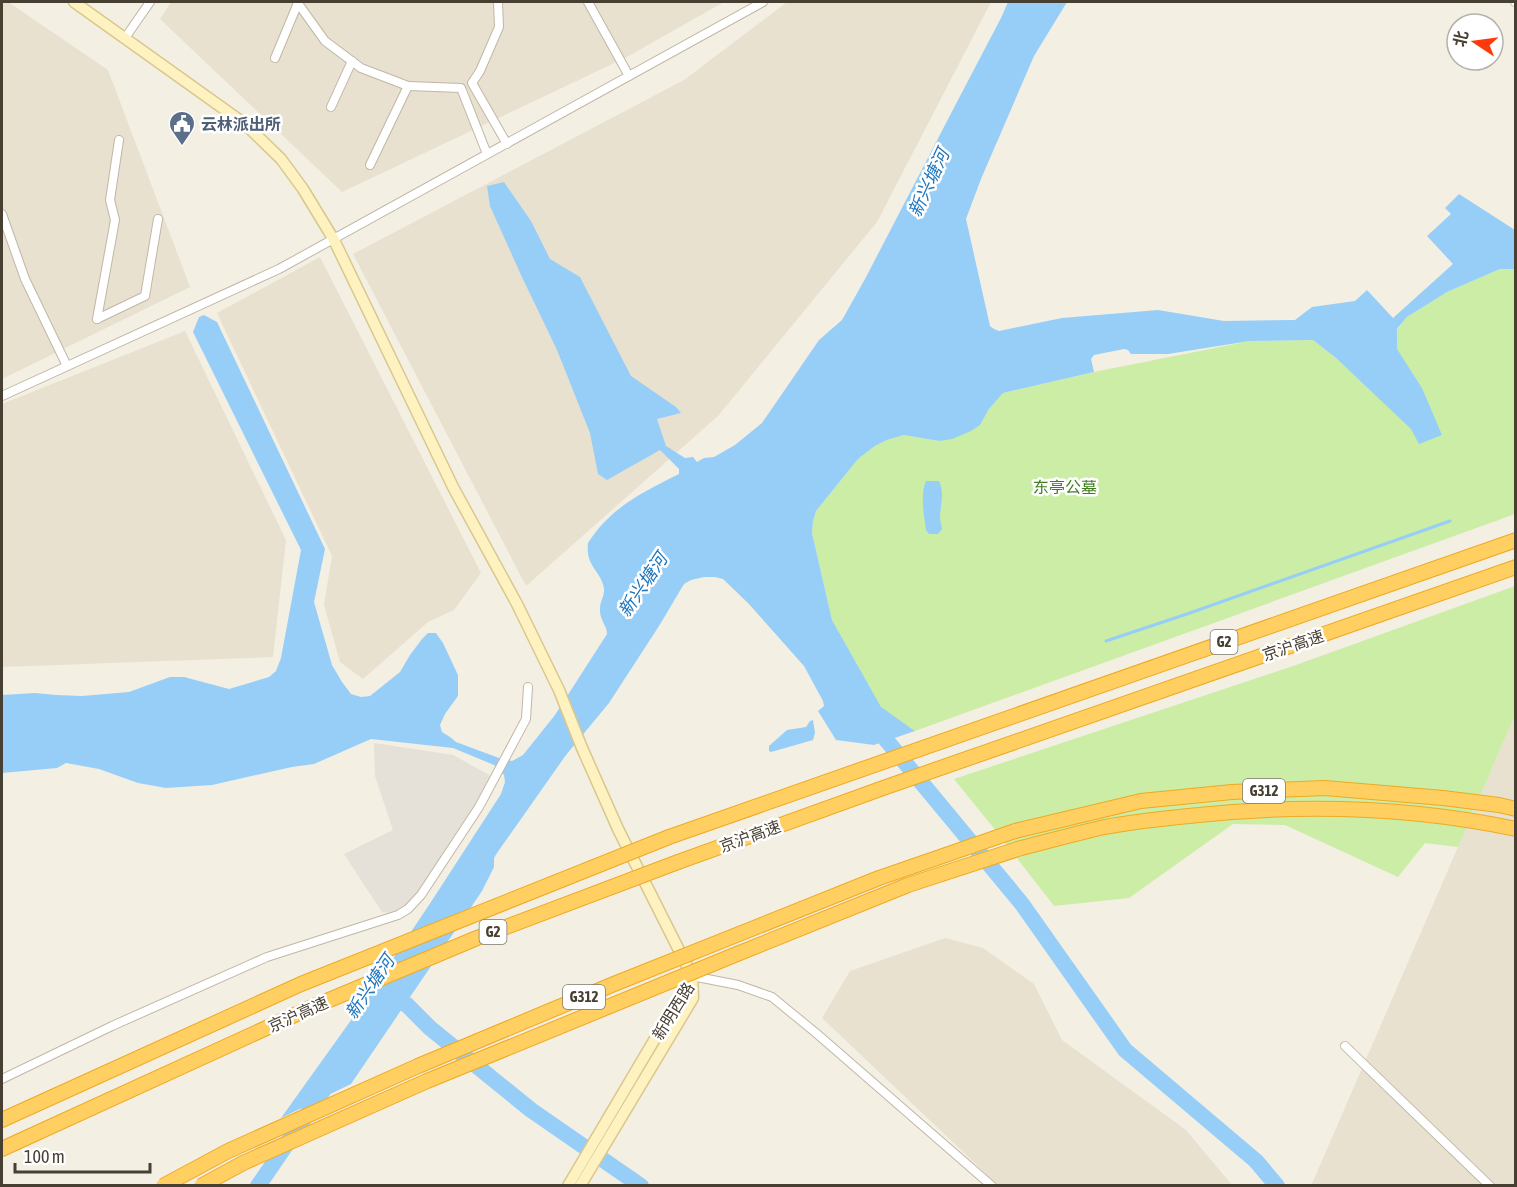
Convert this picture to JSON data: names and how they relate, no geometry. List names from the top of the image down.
{
  "streets": {
    "highway": ["G2", "京沪高速", "G312"],
    "street": ["新明西路"]
  },
  "water": ["新兴塘河"],
  "parks": ["东亭公墓"],
  "places": {
    "public building": ["云林派出所"]
  },
  "scale_bar": "100 m",
  "north": "left"
}
